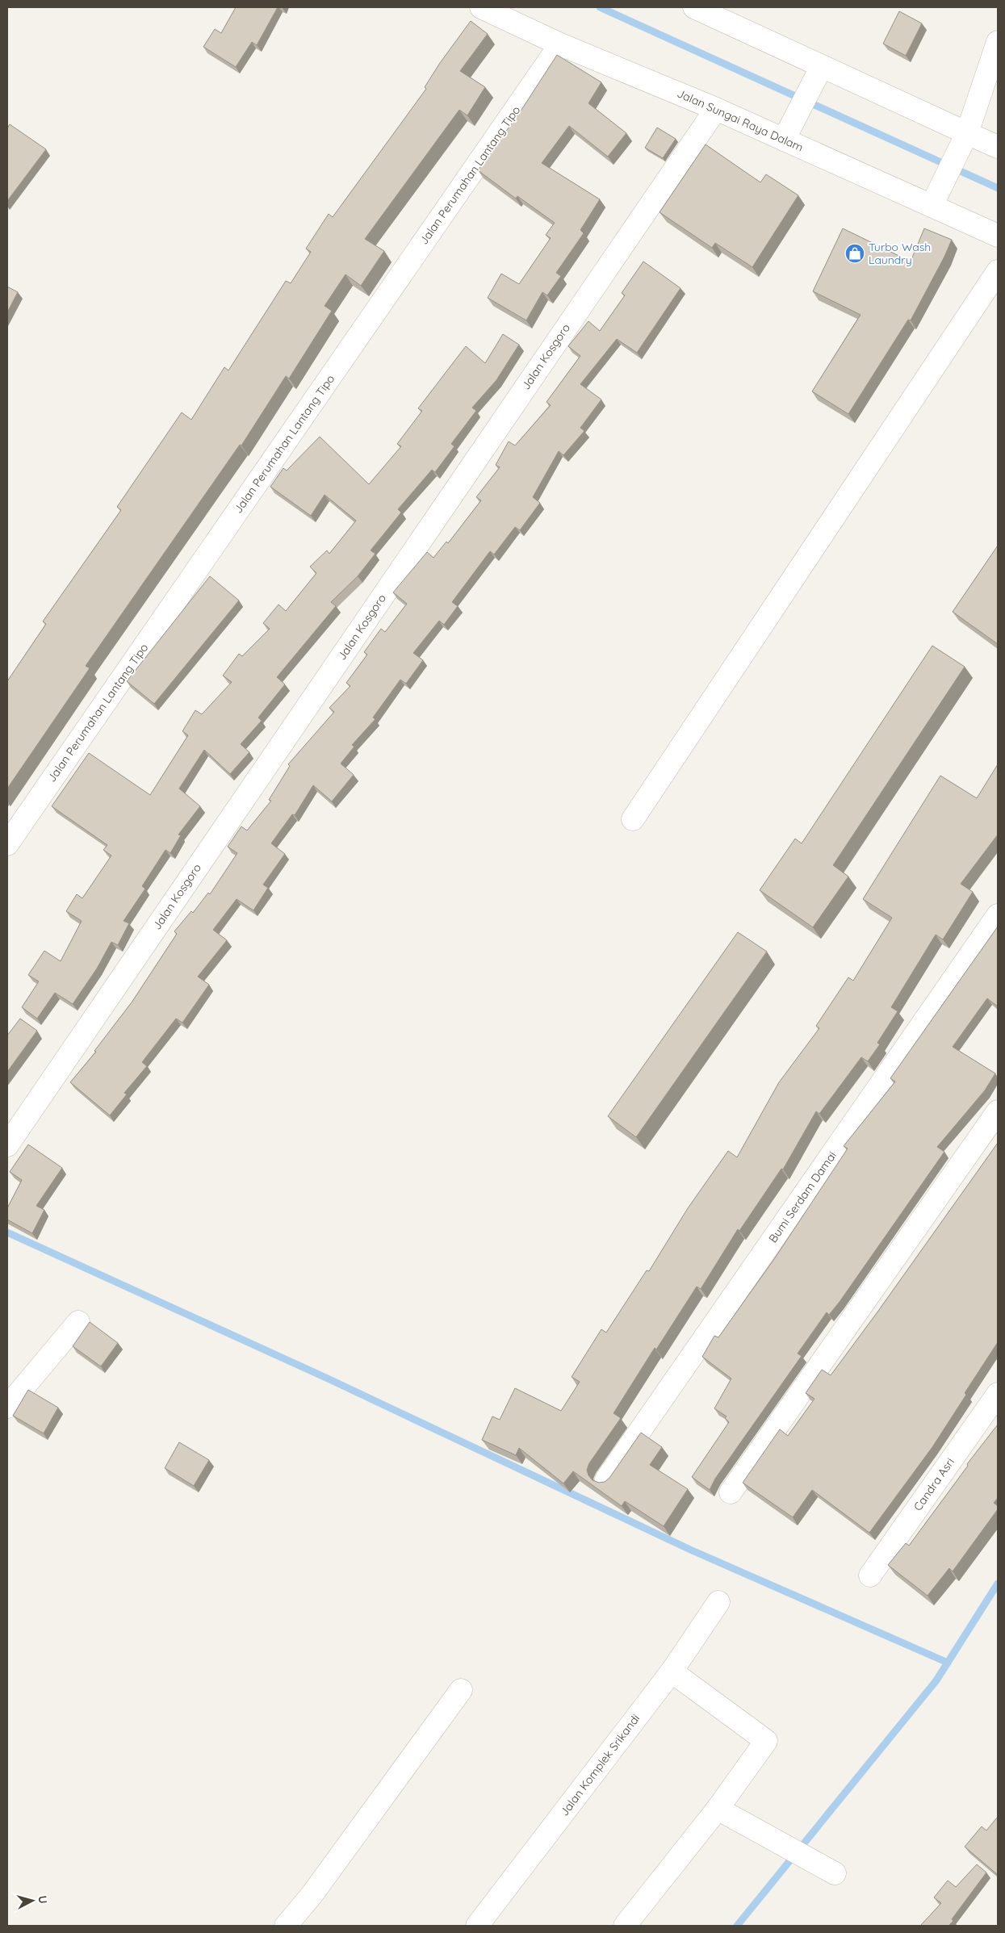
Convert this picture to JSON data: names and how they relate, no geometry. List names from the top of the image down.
{
  "streets": {
    "street": [
      "Jalan Sungai Raya Dalam",
      "Jalan Perumahan Lantang Tipo",
      "Jalan Kosgoro",
      "Bumi Serdam Damai",
      "Candra Asri",
      "Jalan Komplek Srikandi"
    ]
  },
  "crossings": [
    ["Jalan Sungai Raya Dalam", "Jalan Perumahan Lantang Tipo"],
    ["Jalan Sungai Raya Dalam", "Jalan Kosgoro"]
  ],
  "places": {
    "shop": ["Turbo Wash Laundry"]
  },
  "north": "right"
}
